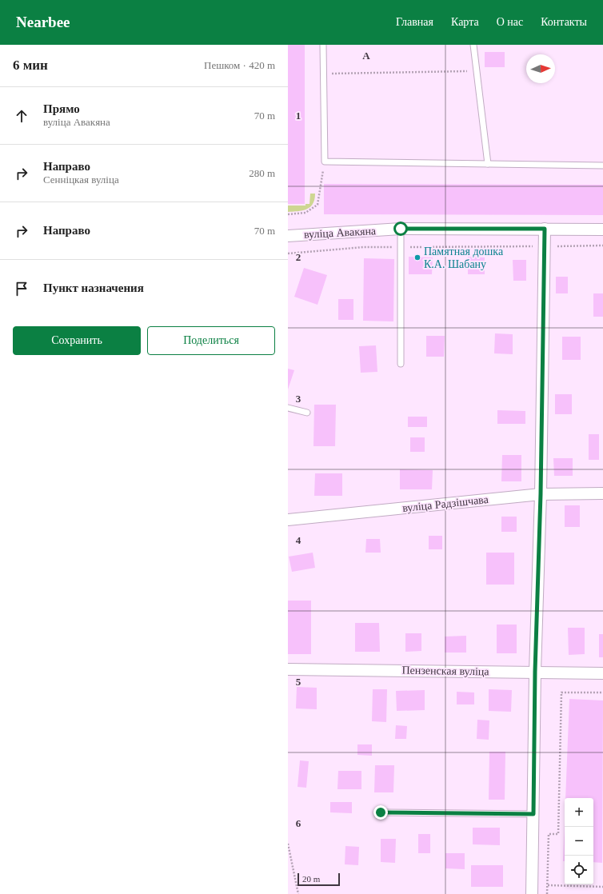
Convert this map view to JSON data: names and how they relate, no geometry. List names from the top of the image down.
{
  "streets": {
    "street": ["вуліца Авакяна", "вуліца Радзішчава", "Пензенская вуліца"]
  },
  "places": ["Памятная дошка К.А. Шабану"],
  "scale_bar": "20 m",
  "north": "right",
  "page": {
    "header": "Nearbee",
    "nav": [
      "Главная",
      "Карта",
      "О нас",
      "Контакты"
    ],
    "heading": ["6 мин", "Пешком · 420 m"],
    "list": [
      ["Прямо", "вуліца Авакяна", "70 m"],
      ["Направо", "Сенніцкая вуліца", "280 m"],
      ["Направо", "70 m"],
      "Пункт назначения"
    ],
    "buttons": ["Сохранить", "Поделиться"],
    "map_buttons": ["+", "−"],
    "scale": "20 m"
  },
  "grid": {
    "columns": ["A"],
    "rows": [
      "1",
      "2",
      "3",
      "4",
      "5",
      "6"
    ]
  }
}
